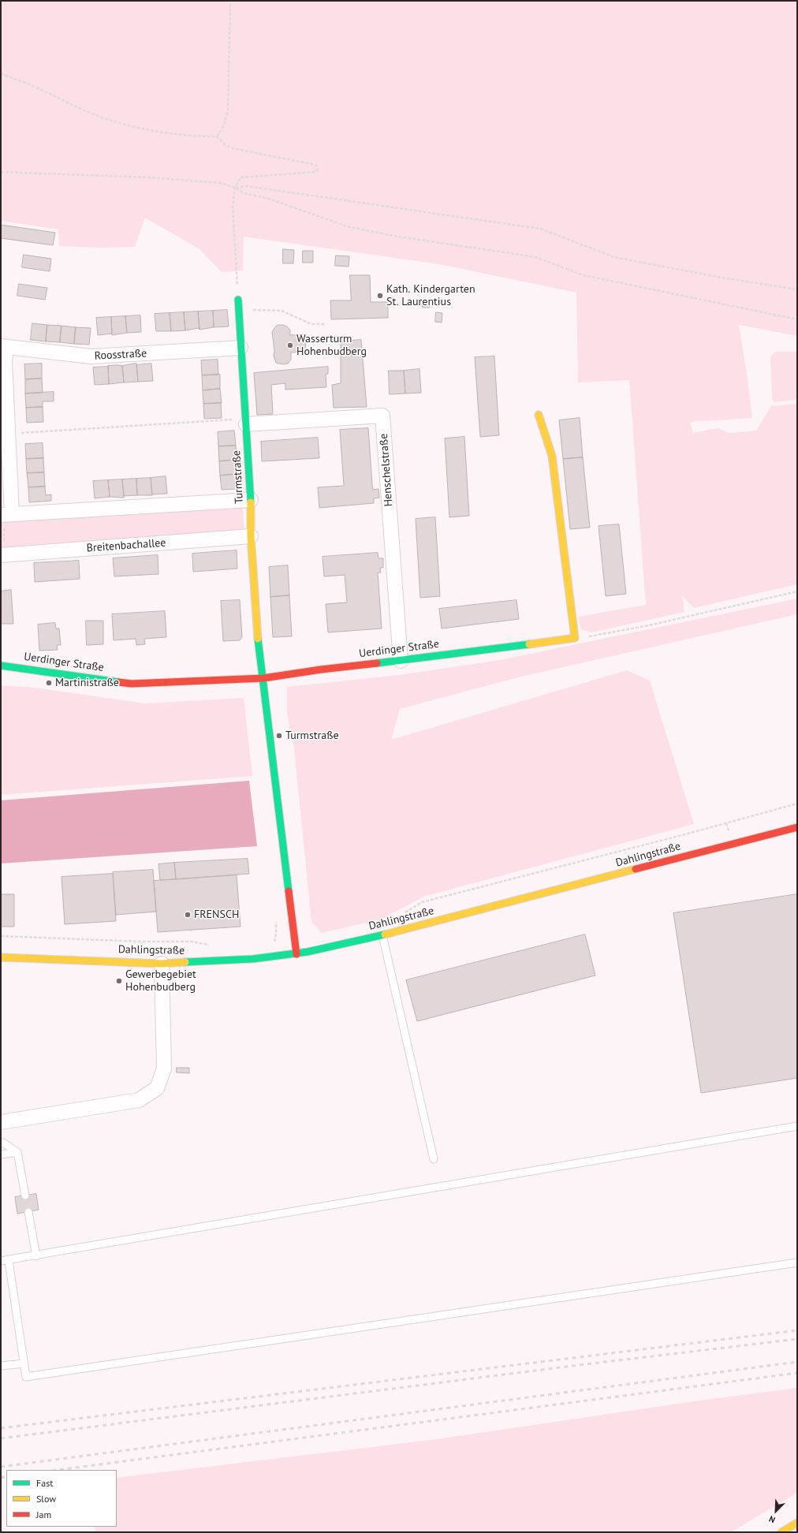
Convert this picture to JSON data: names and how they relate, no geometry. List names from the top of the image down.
{
  "streets": {
    "street": [
      "Roosstraße",
      "Henschelstraße",
      "Turmstraße",
      "Breitenbachallee",
      "Uerdinger Straße",
      "Dahlingstraße"
    ]
  },
  "crossings": [
    ["Roosstraße", "Turmstraße"],
    ["Henschelstraße", "Turmstraße"],
    ["Henschelstraße", "Uerdinger Straße"],
    ["Turmstraße", "Breitenbachallee"],
    ["Turmstraße", "Uerdinger Straße"],
    ["Turmstraße", "Dahlingstraße"]
  ],
  "places": [
    "Kath. Kindergarten St. Laurentius",
    "Wasserturm Hohenbudberg",
    "Martinistraße",
    "Turmstraße",
    "FRENSCH",
    "Gewerbegebiet Hohenbudberg"
  ],
  "legend": ["Fast", "Slow", "Jam"],
  "north": "bottom left"
}
